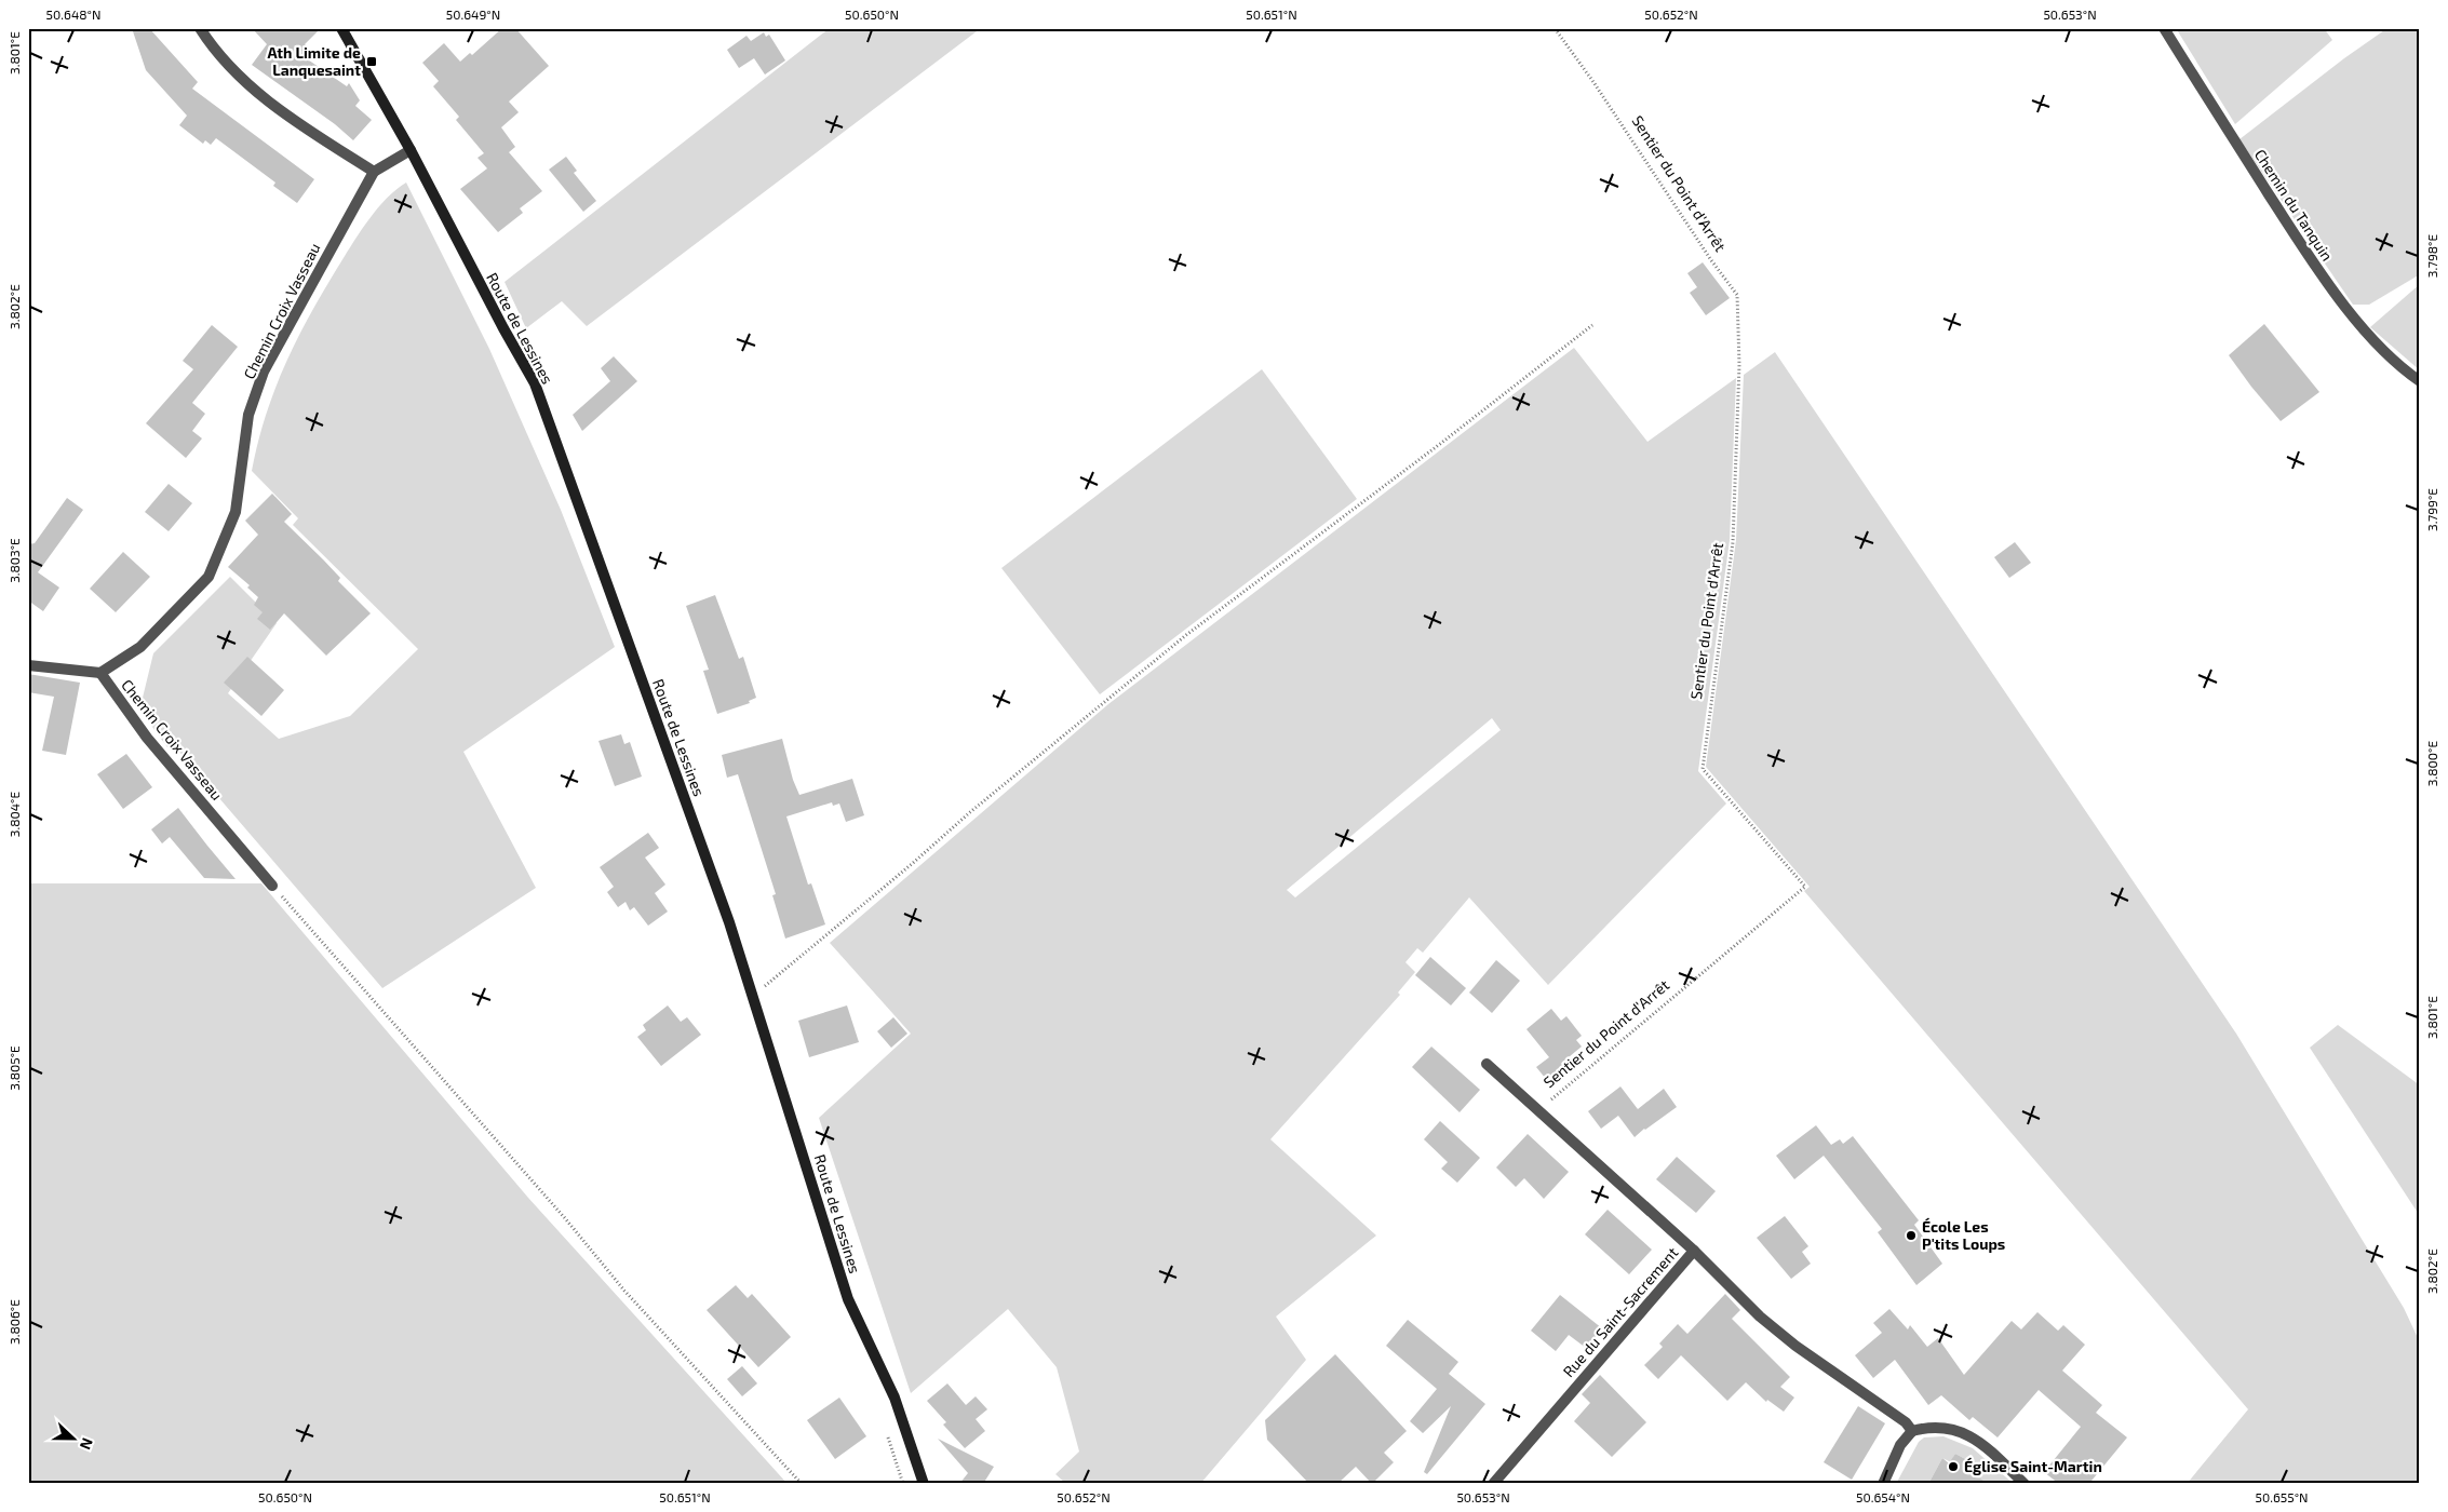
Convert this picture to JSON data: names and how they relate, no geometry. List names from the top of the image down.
{
  "streets": {
    "main road": ["Route de Lessines"],
    "street": ["Chemin du Tanquin", "Chemin Croix Vasseau", "Rue du Saint-Sacrement"],
    "path": ["Sentier du Point d'Arrêt"]
  },
  "places": {
    "transit": ["Ath Limite de Lanquesaint"],
    "other": ["École Les P'tits Loups", "Église Saint-Martin"]
  },
  "north": "right",
  "coordinates": [
    "50.648°N",
    "50.649°N",
    "50.650°N",
    "50.651°N",
    "50.652°N",
    "50.653°N",
    "3.801°E",
    "3.798°E",
    "3.802°E",
    "3.799°E",
    "3.803°E",
    "3.800°E",
    "3.804°E",
    "3.805°E",
    "3.806°E",
    "50.654°N",
    "50.655°N"
  ]
}
